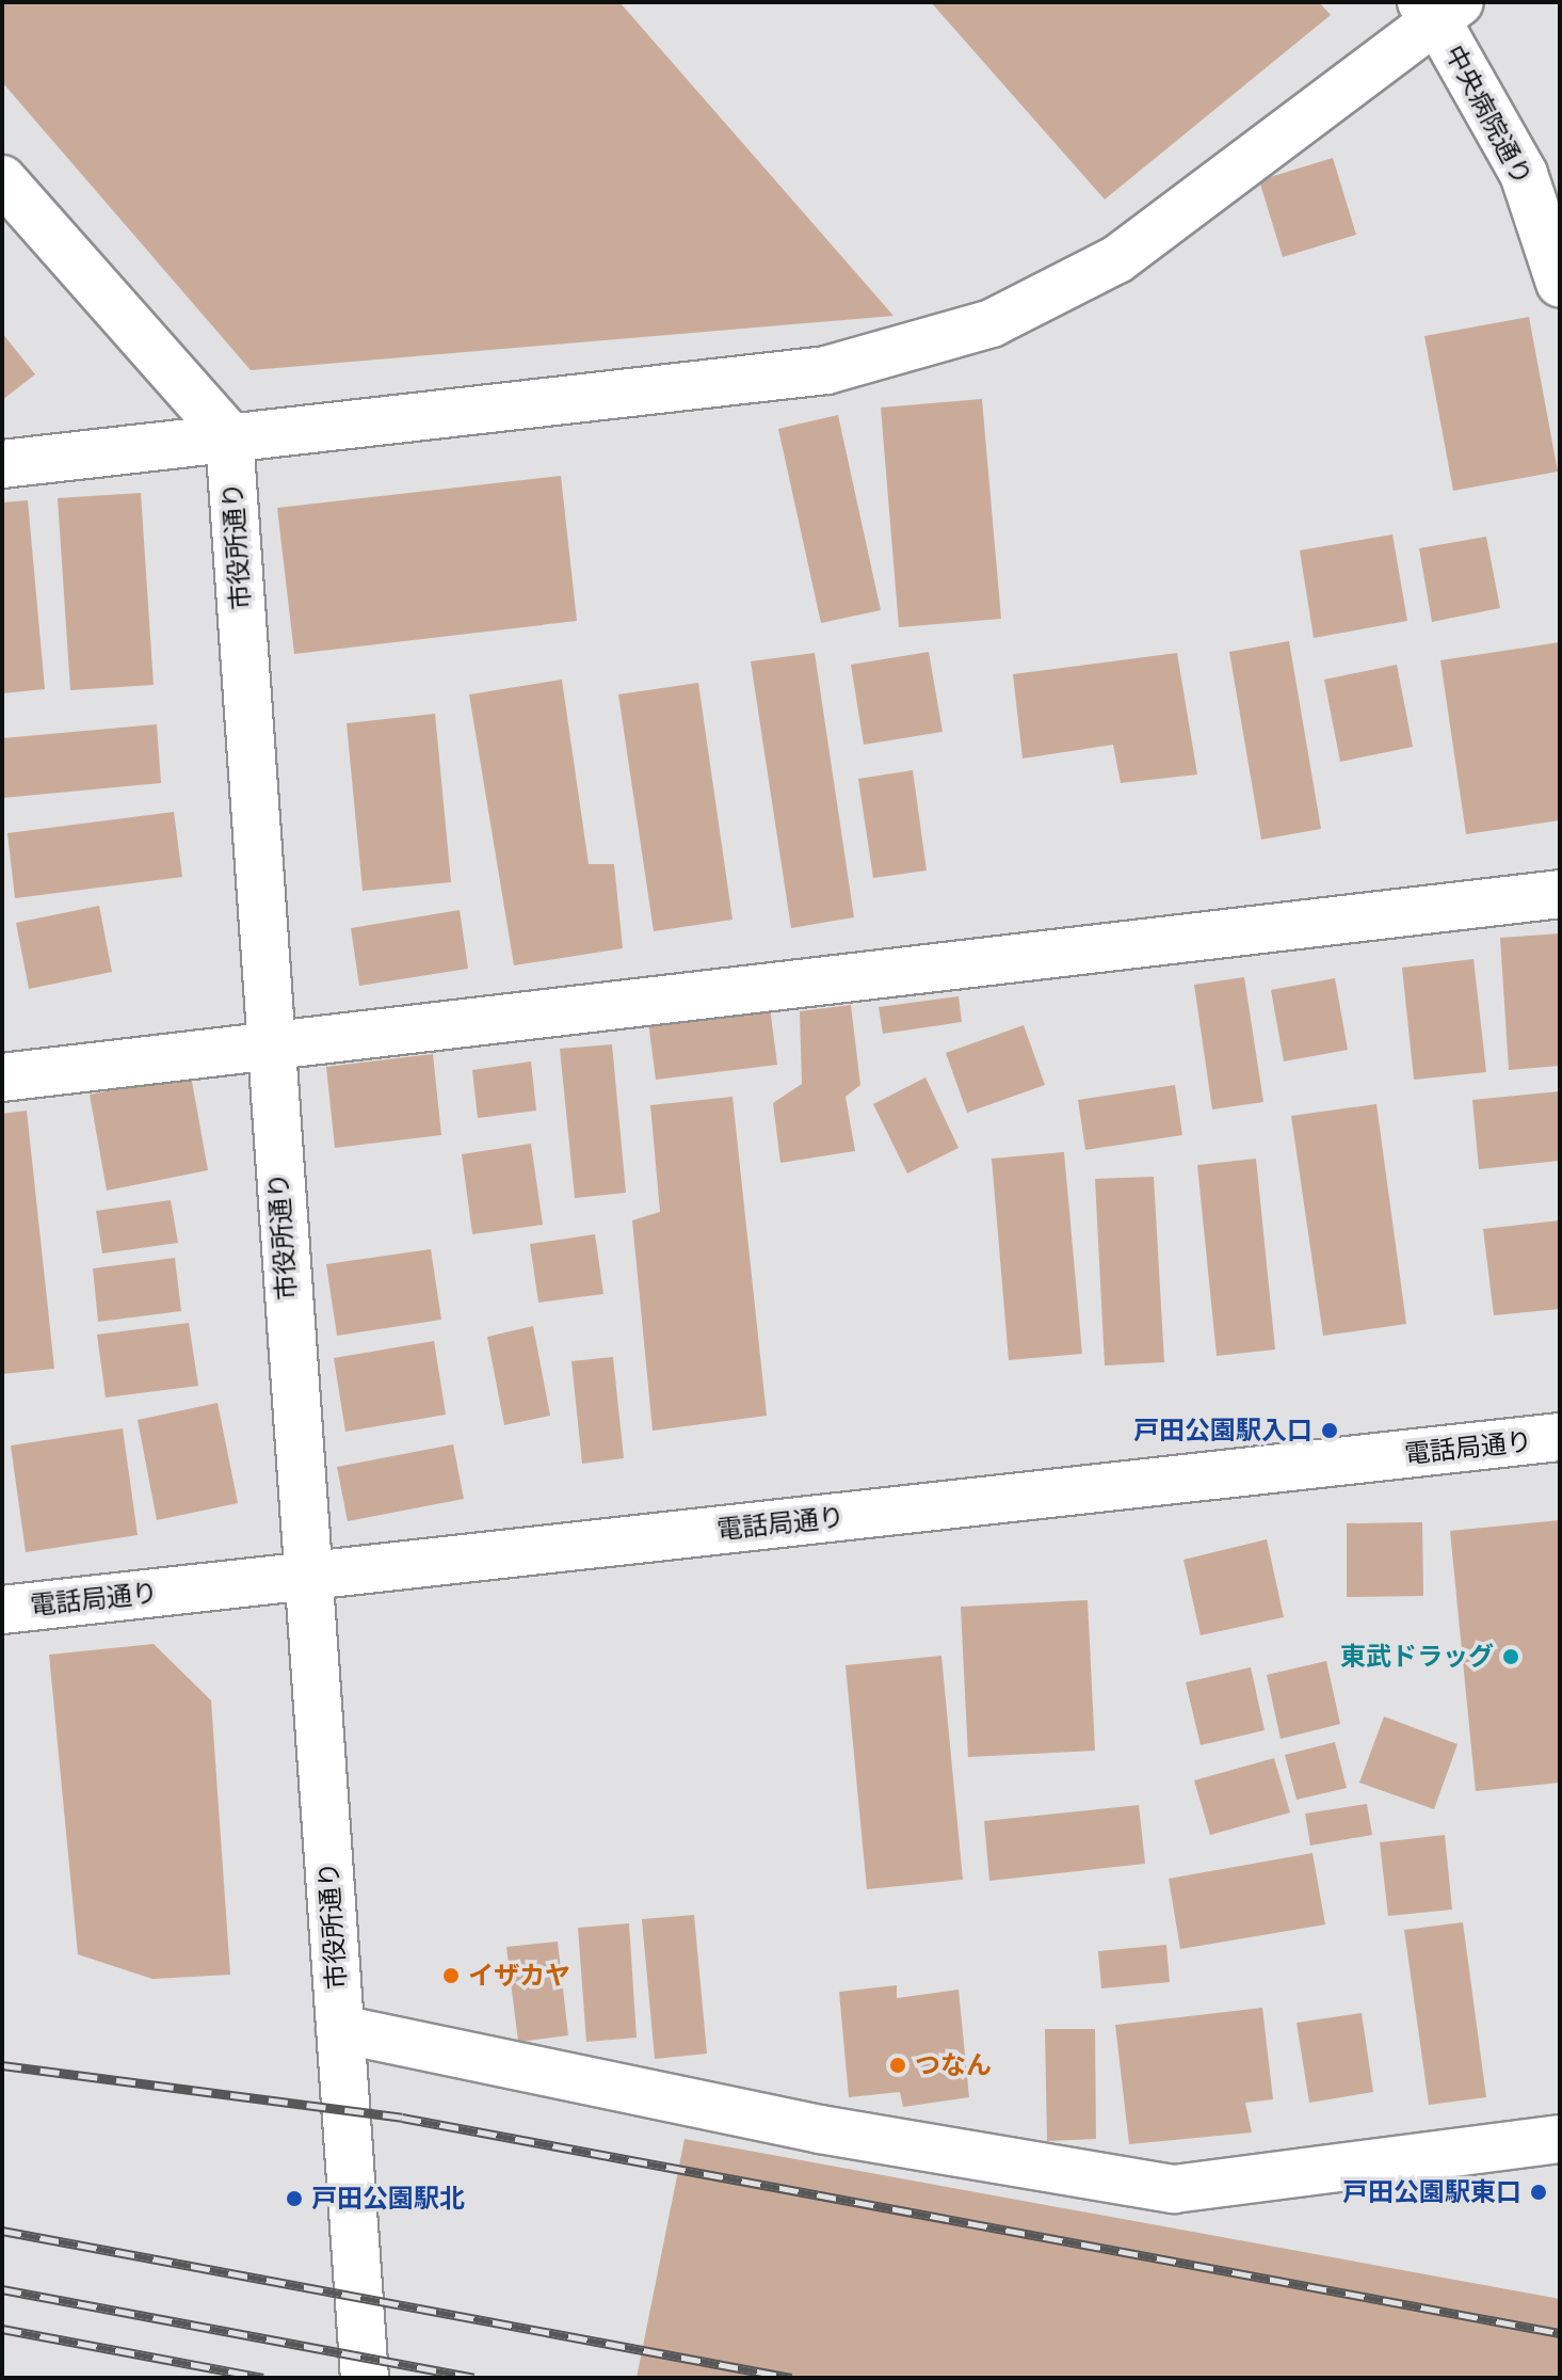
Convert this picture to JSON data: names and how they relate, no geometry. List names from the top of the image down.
{
  "streets": {
    "street": ["中央病院通り", "市役所通り", "電話局通り"]
  },
  "crossings": [
    ["市役所通り", "電話局通り"]
  ],
  "places": [
    "戸田公園駅入口",
    "東武ドラッグ",
    "イザカヤ",
    "つなん",
    "戸田公園駅東口",
    "戸田公園駅北"
  ]
}
